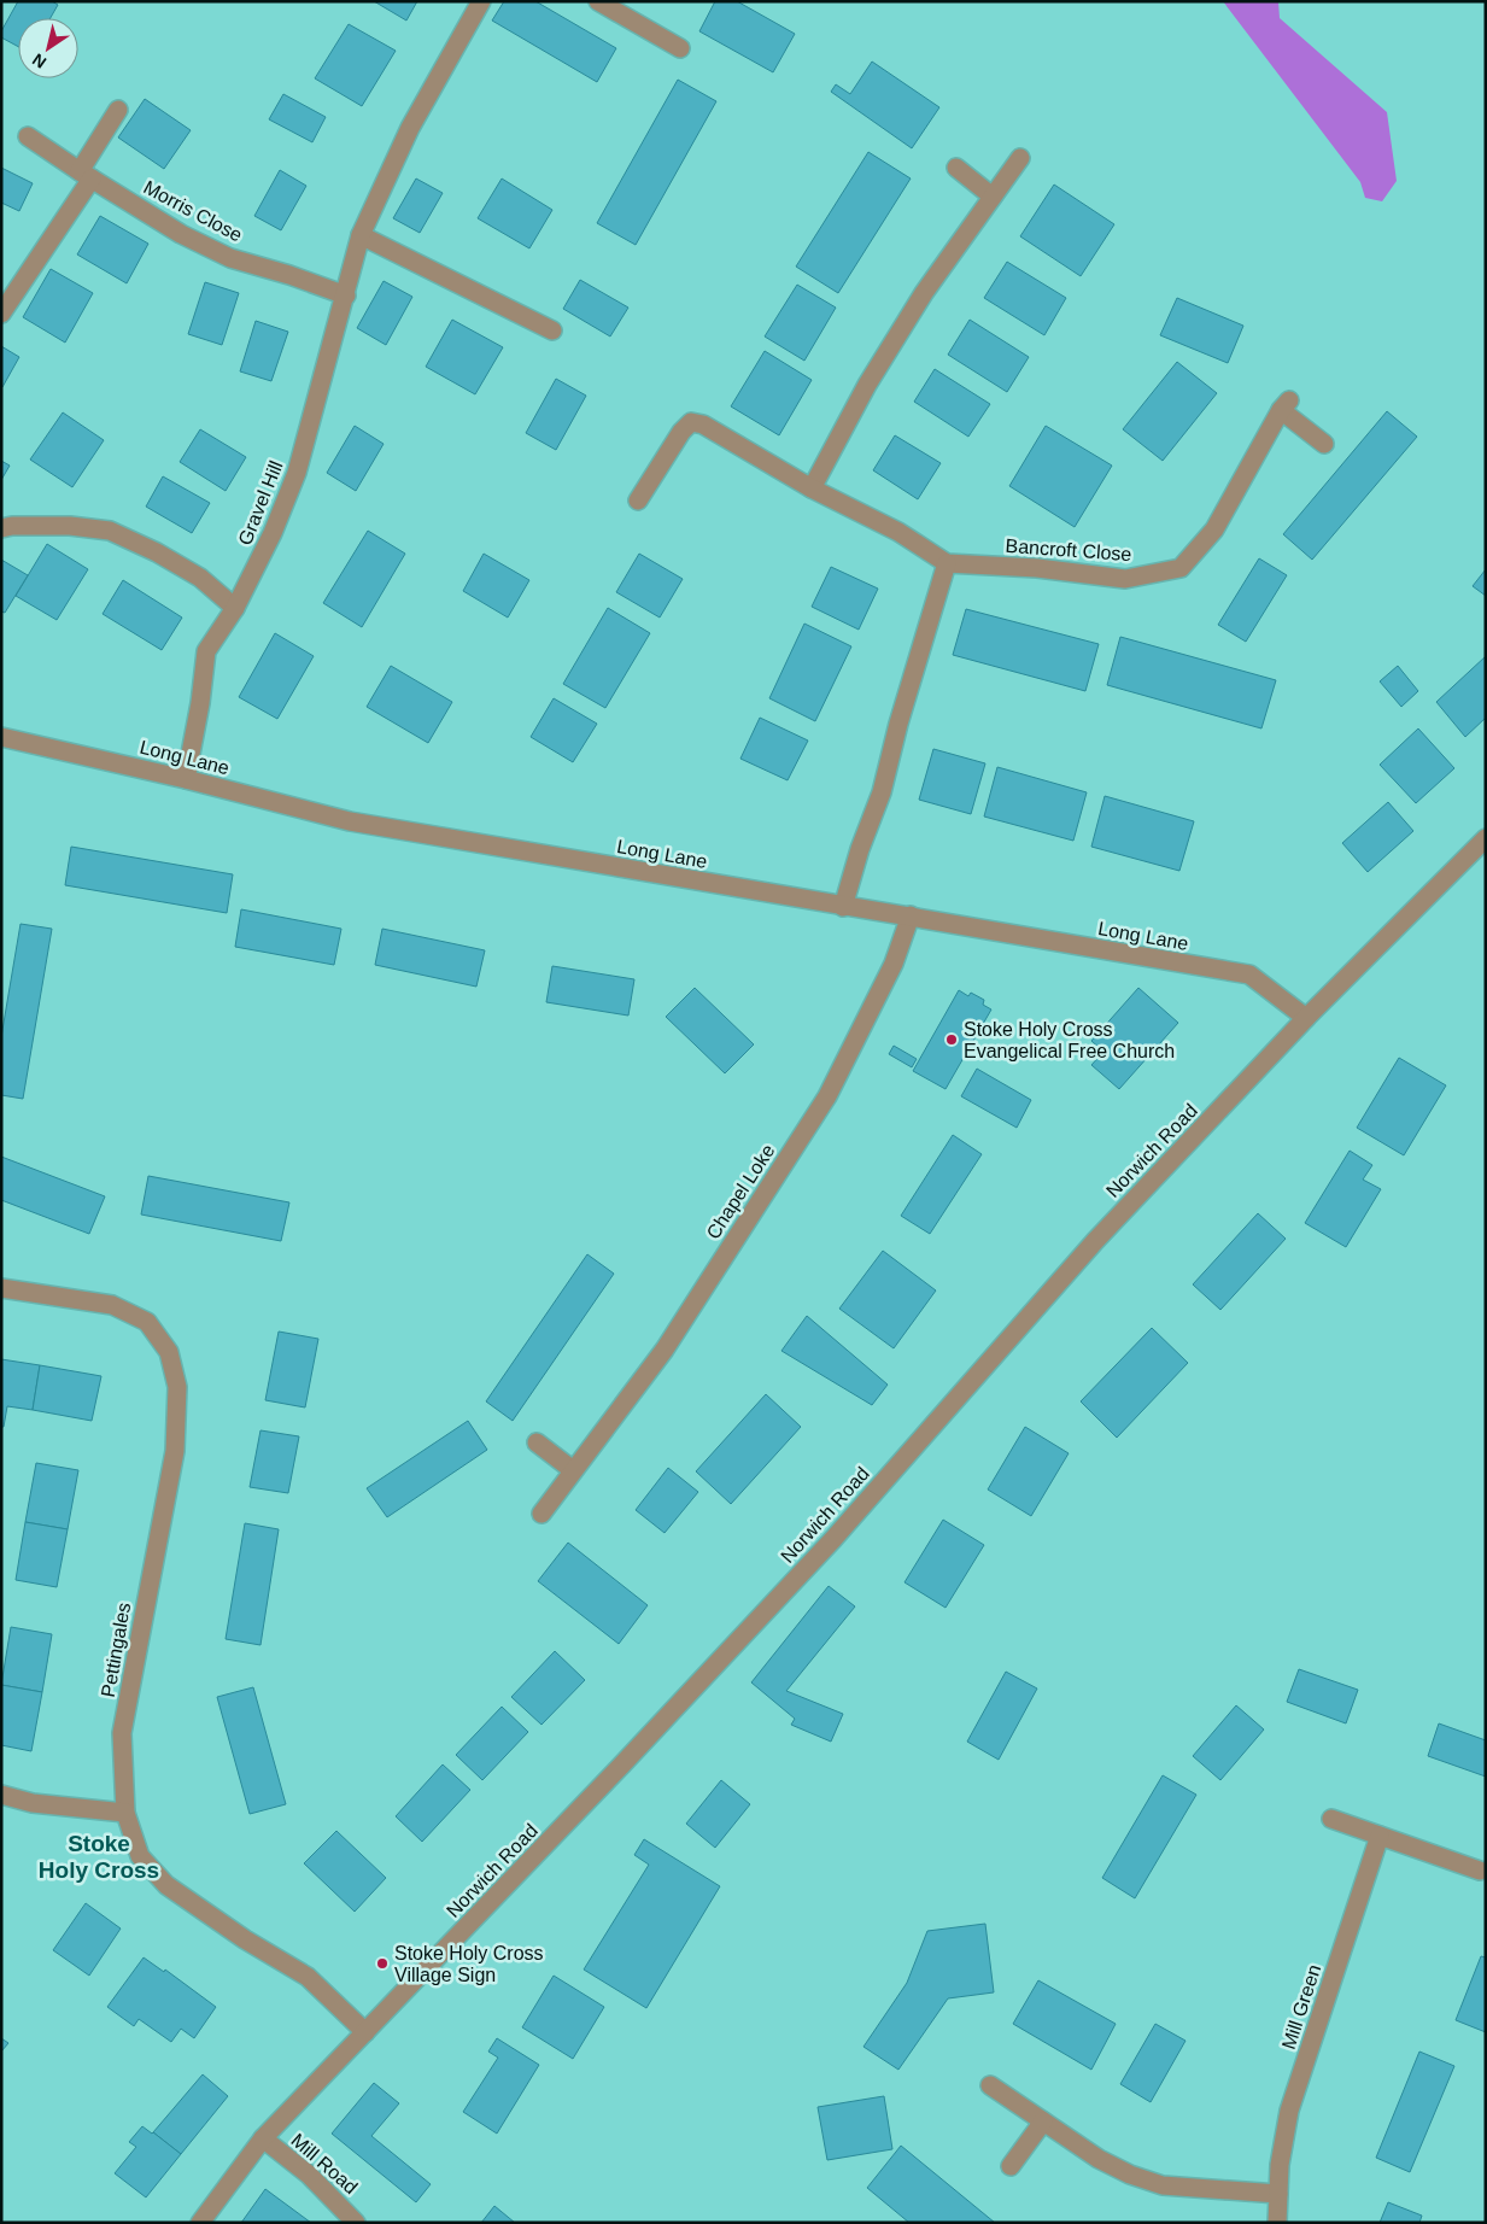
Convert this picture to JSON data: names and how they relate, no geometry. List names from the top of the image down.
{
  "streets": {
    "street": [
      "Morris Close",
      "Gravel Hill",
      "Bancroft Close",
      "Long Lane",
      "Norwich Road",
      "Chapel Loke",
      "Pettingales",
      "Mill Green",
      "Mill Road"
    ]
  },
  "crossings": [
    ["Morris Close", "Gravel Hill"],
    ["Gravel Hill", "Long Lane"],
    ["Long Lane", "Norwich Road"],
    ["Long Lane", "Chapel Loke"],
    ["Norwich Road", "Pettingales"],
    ["Norwich Road", "Mill Road"]
  ],
  "districts": ["Stoke Holy Cross"],
  "places": ["Stoke Holy Cross Evangelical Free Church", "Stoke Holy Cross Village Sign"],
  "north": "bottom left"
}
